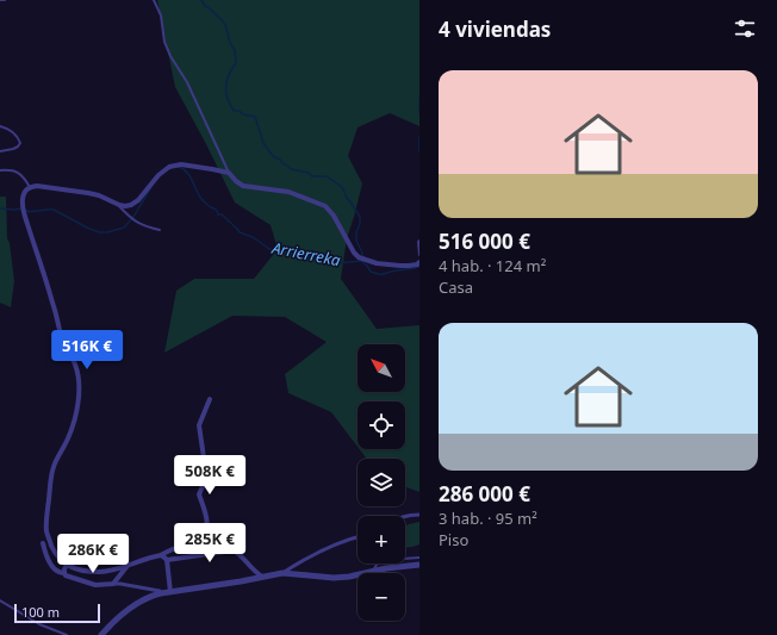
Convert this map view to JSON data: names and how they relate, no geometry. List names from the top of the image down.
{
  "water": ["Arrierreka"],
  "scale_bar": "100 m",
  "north": "top left",
  "page": {
    "heading": "4 viviendas",
    "list": [
      {
        "name": "516 000 €",
        "note": "4 hab. · 124 m² · Casa"
      },
      {
        "name": "286 000 €",
        "note": "3 hab. · 95 m² · Piso"
      }
    ],
    "price": [
      "516K €",
      "508K €",
      "285K €",
      "286K €"
    ],
    "map_buttons": ["+", "−"],
    "scale": "100 m"
  }
}
